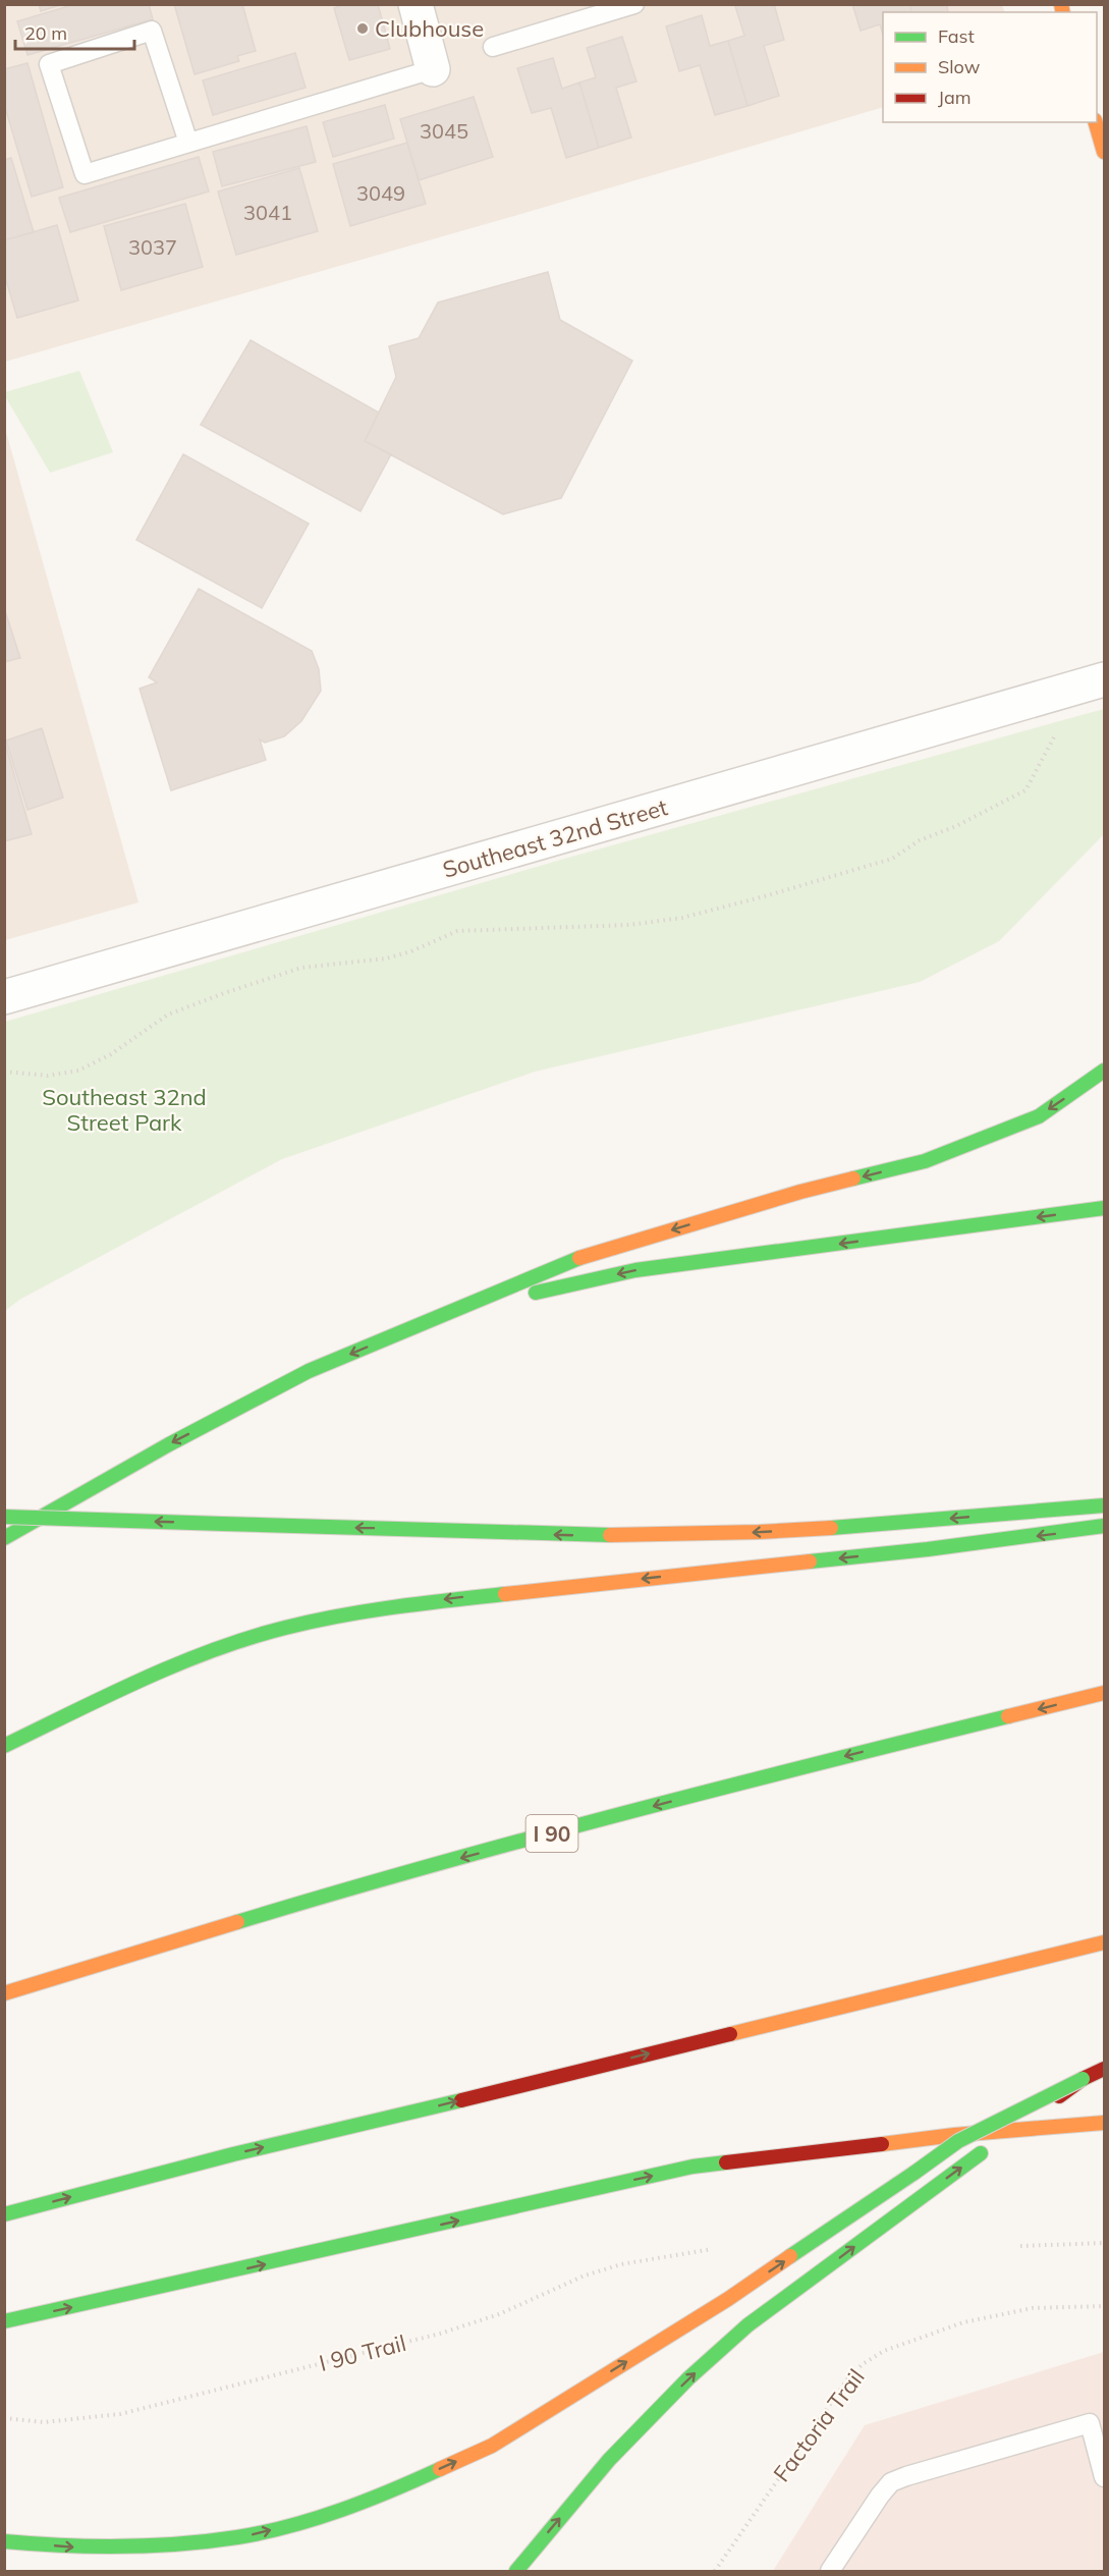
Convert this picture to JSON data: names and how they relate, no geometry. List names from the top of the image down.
{
  "streets": {
    "main road": ["I 90"],
    "street": ["Southeast 32nd Street"],
    "path": ["I 90 Trail", "Factoria Trail"]
  },
  "parks": ["Southeast 32nd Street Park"],
  "places": ["Clubhouse"],
  "house_numbers": [
    "3045",
    "3049",
    "3041",
    "3037"
  ],
  "legend": ["Fast", "Slow", "Jam"],
  "scale_bar": "20 m"
}
